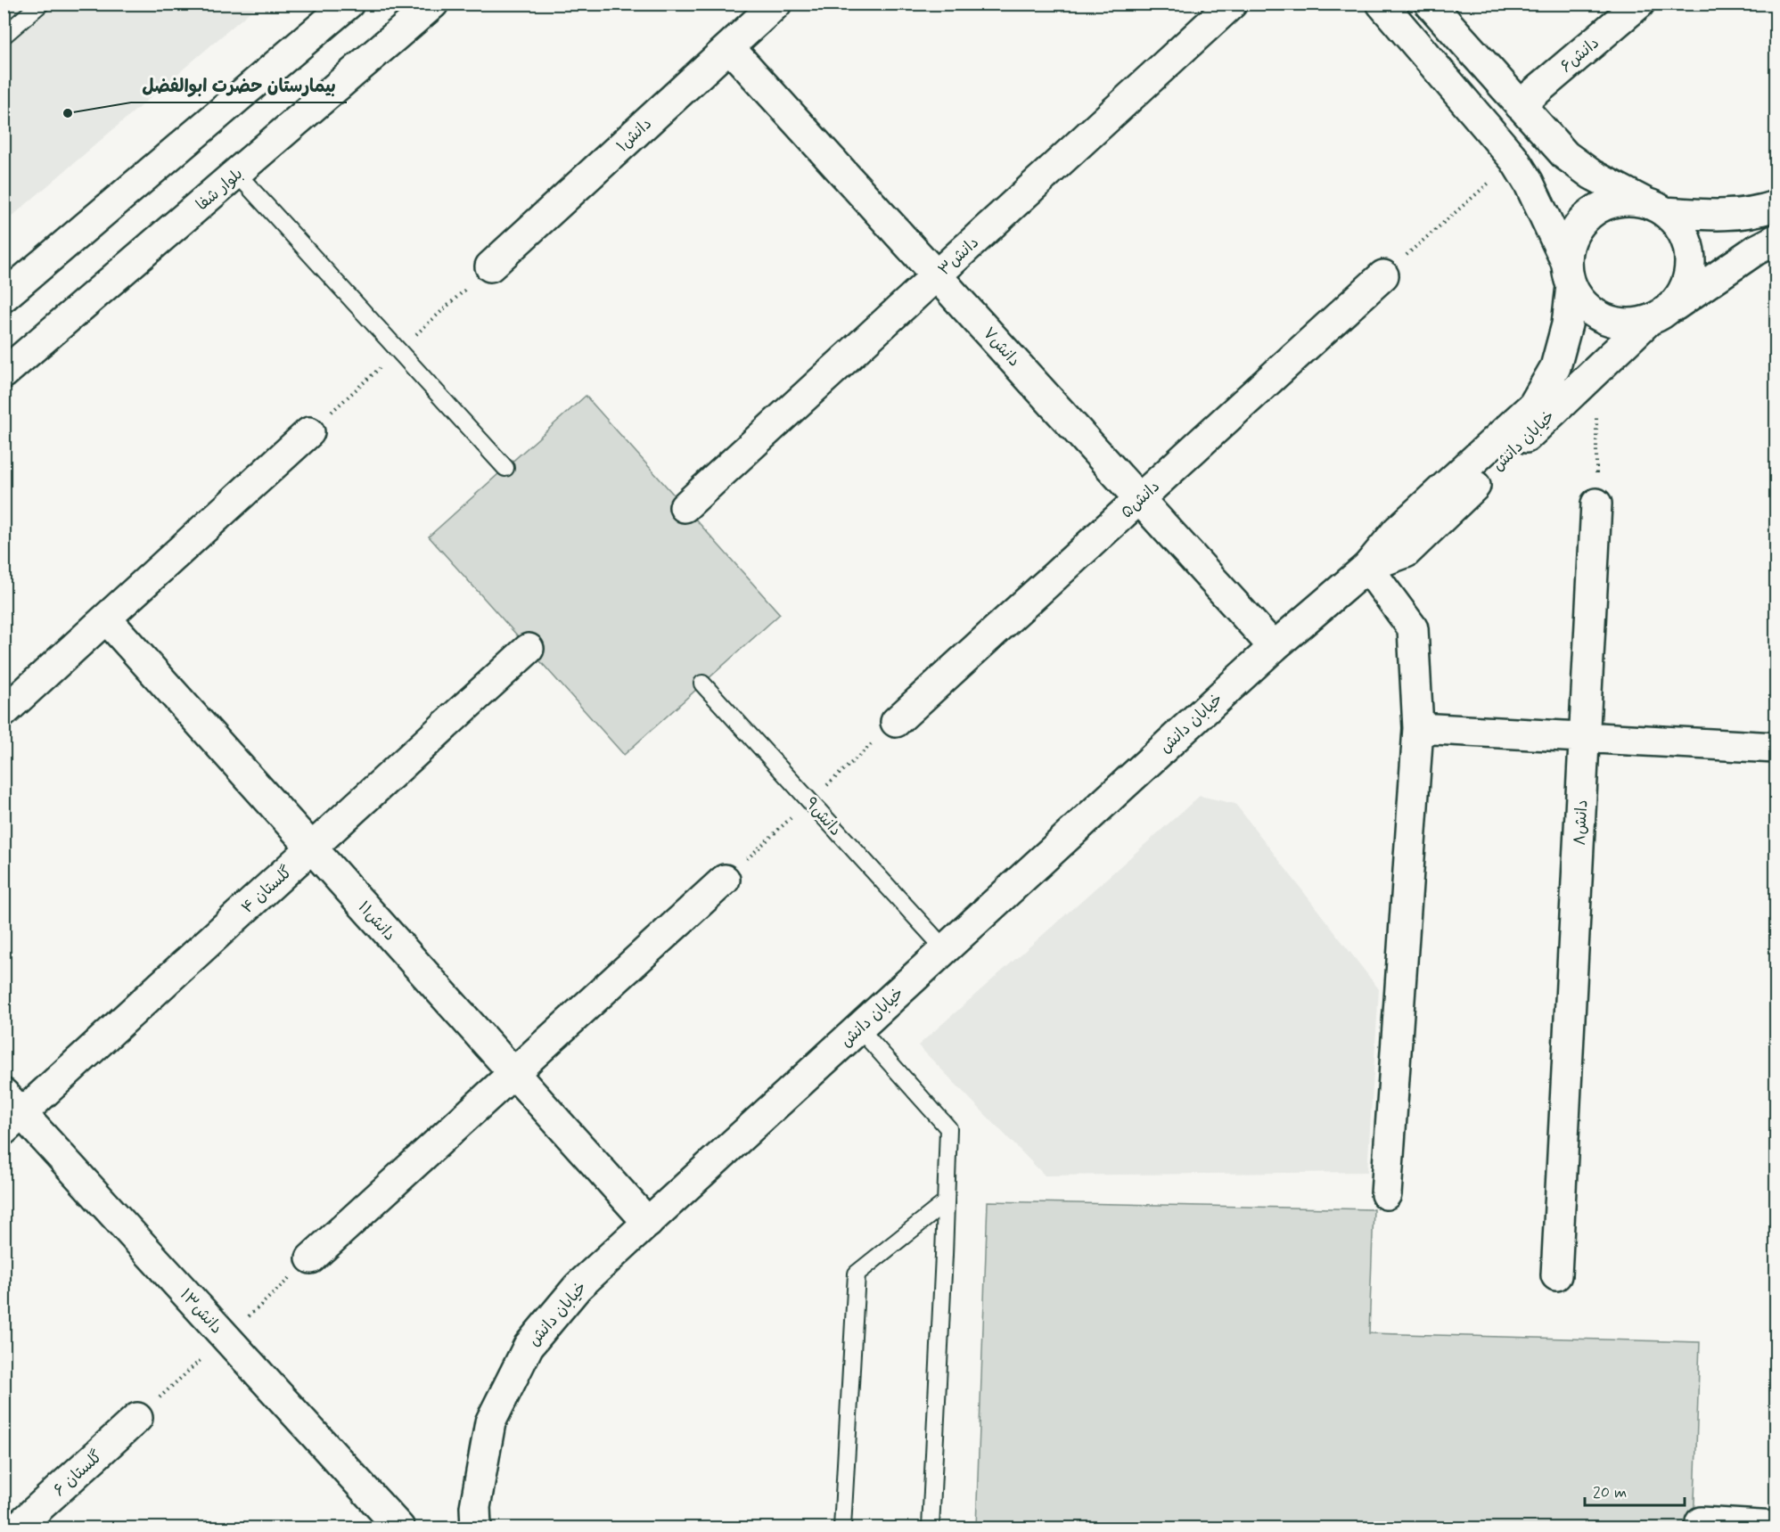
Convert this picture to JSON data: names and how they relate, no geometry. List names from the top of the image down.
{
  "streets": {
    "street": [
      "دانش۶",
      "دانش۱",
      "بلوار شفا",
      "دانش۳",
      "دانش۷",
      "خیابان دانش",
      "دانش۵",
      "دانش۸",
      "گلستان ۴",
      "دانش۱۱",
      "دانش۱۳",
      "گلستان ۶"
    ],
    "lane": ["دانش۹"]
  },
  "crossings": [
    ["دانش۱", "دانش۷"],
    ["دانش۳", "دانش۷"],
    ["دانش۷", "خیابان دانش"],
    ["دانش۷", "دانش۵"],
    ["خیابان دانش", "دانش۹"],
    ["خیابان دانش", "دانش۱۱"],
    ["گلستان ۴", "دانش۱۱"],
    ["گلستان ۴", "دانش۱۳"]
  ],
  "places": ["بیمارستان حضرت ابوالفضل"],
  "scale_bar": "20 m"
}
